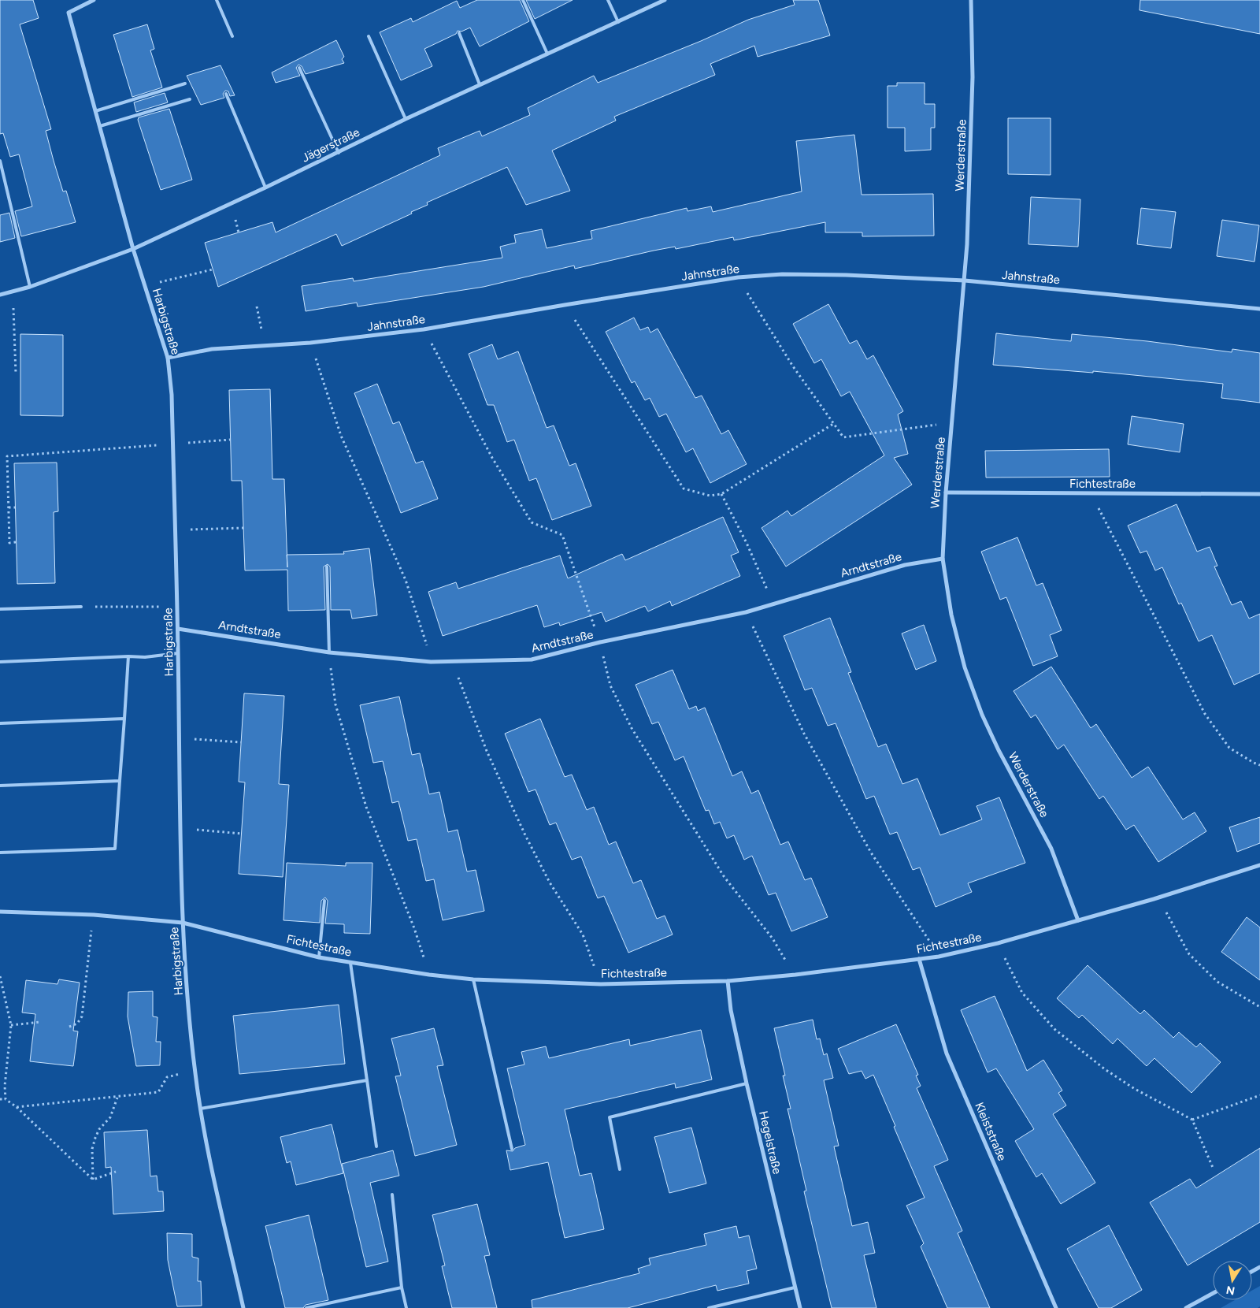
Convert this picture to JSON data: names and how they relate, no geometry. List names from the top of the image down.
{
  "streets": {
    "street": [
      "Jägerstraße",
      "Werderstraße",
      "Jahnstraße",
      "Harbigstraße",
      "Fichtestraße",
      "Arndtstraße",
      "Kleiststraße",
      "Hegelstraße"
    ]
  },
  "crossings": [
    ["Jägerstraße", "Harbigstraße"],
    ["Werderstraße", "Jahnstraße"],
    ["Werderstraße", "Fichtestraße"],
    ["Werderstraße", "Arndtstraße"],
    ["Jahnstraße", "Harbigstraße"],
    ["Harbigstraße", "Fichtestraße"],
    ["Harbigstraße", "Arndtstraße"],
    ["Fichtestraße", "Kleiststraße"],
    ["Fichtestraße", "Hegelstraße"]
  ],
  "north": "bottom"
}
